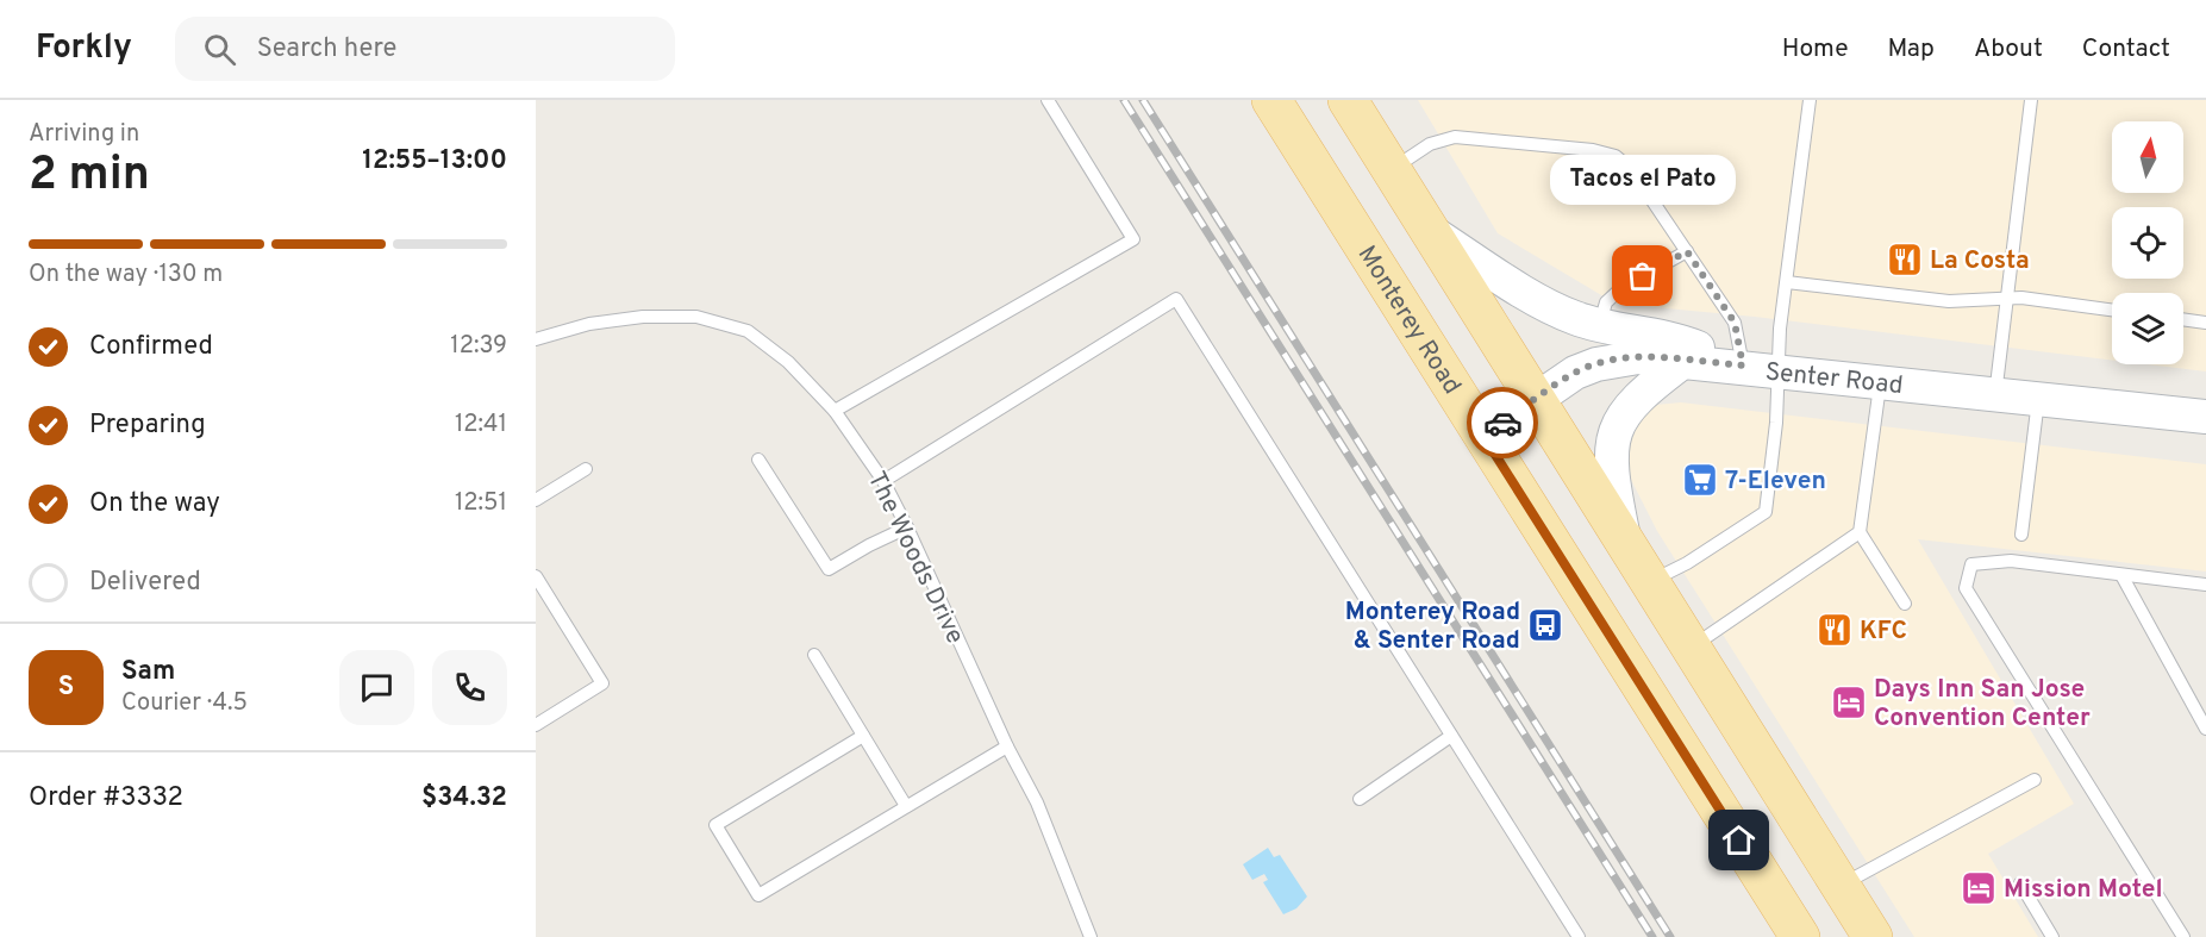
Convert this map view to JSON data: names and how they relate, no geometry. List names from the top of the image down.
{
  "streets": {
    "main road": ["Monterey Road", "Senter Road"],
    "lane": ["The Woods Drive"]
  },
  "crossings": [
    ["Monterey Road", "Senter Road"]
  ],
  "places": {
    "restaurant": ["La Costa", "KFC"],
    "other": ["Tacos el Pato"],
    "supermarket": ["7-Eleven"],
    "bus stop": ["Monterey Road & Senter Road"],
    "hotel": ["Days Inn San Jose Convention Center", "Mission Motel"]
  },
  "north": "top",
  "page": {
    "header": "Forkly",
    "search": "Search here",
    "nav": [
      "Home",
      "Map",
      "About",
      "Contact"
    ],
    "heading": ["2 min", "Arriving in", "12:55–13:00"],
    "panel": [
      "Sam",
      "Courier · 4.5",
      "Order #3332",
      "$34.32"
    ],
    "bubble": "Tacos el Pato",
    "bar": "On the way · 130 m",
    "list": [
      ["Confirmed", "12:39"],
      ["Preparing", "12:41"],
      ["On the way", "12:51"],
      "Delivered"
    ],
    "round": "S"
  }
}
